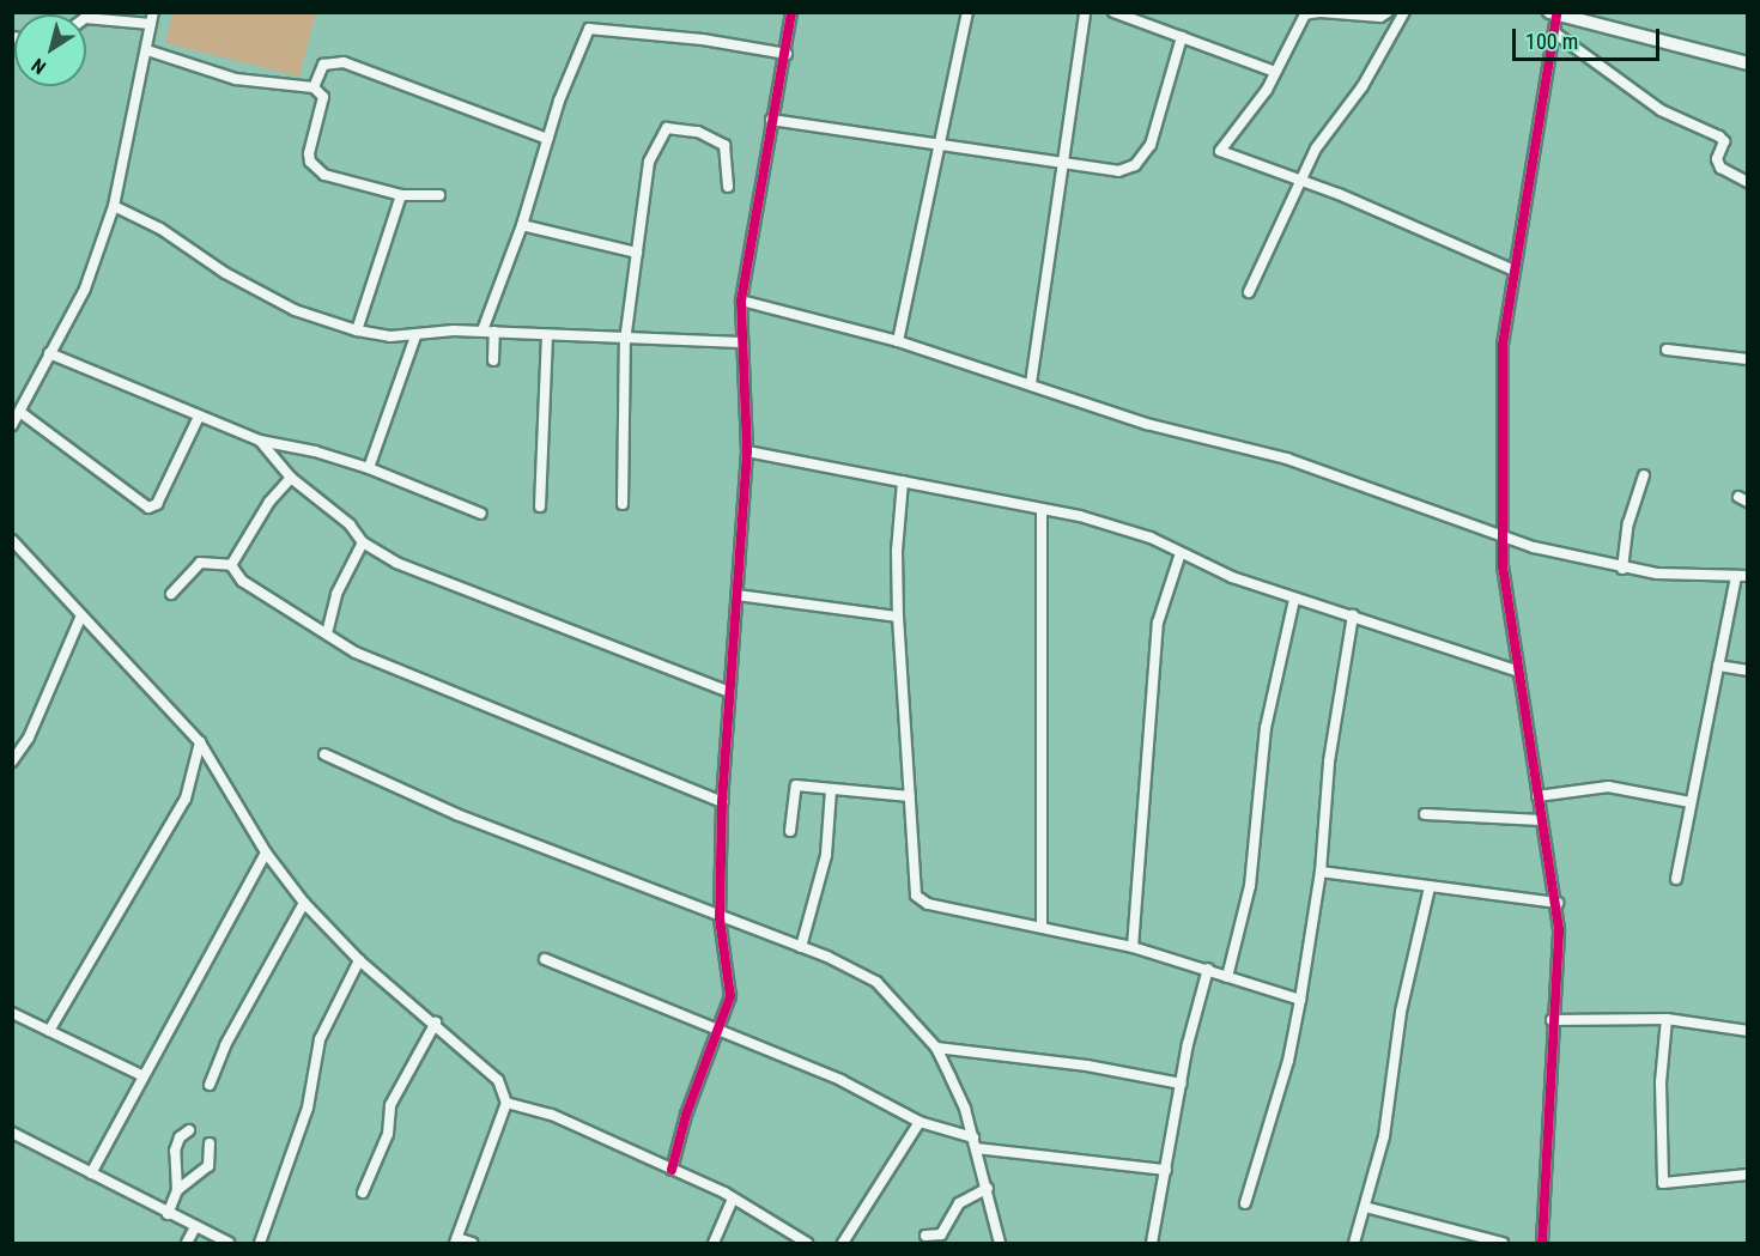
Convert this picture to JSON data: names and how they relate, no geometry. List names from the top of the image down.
{
  "scale_bar": "100 m",
  "north": "bottom left"
}
